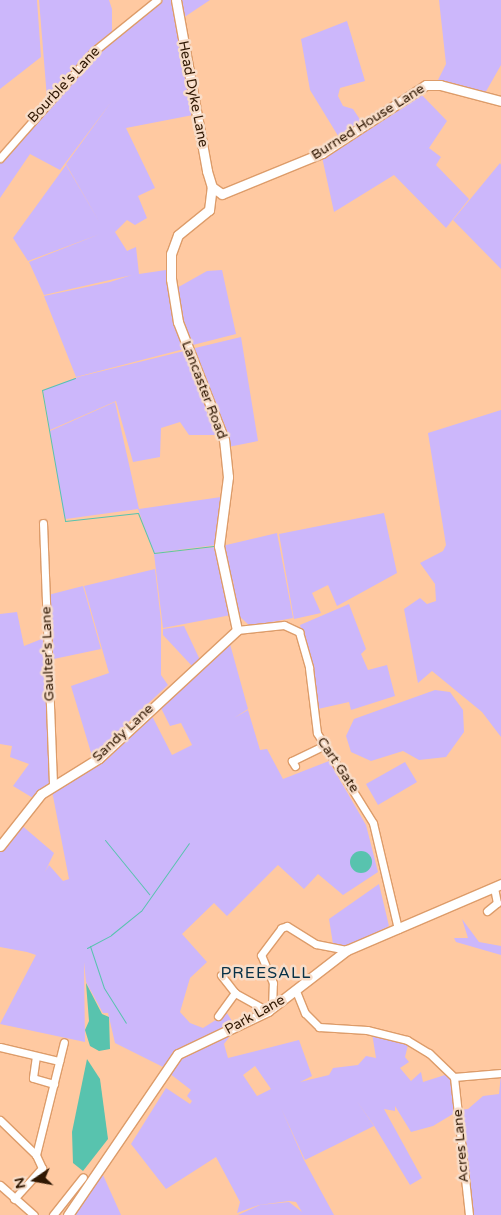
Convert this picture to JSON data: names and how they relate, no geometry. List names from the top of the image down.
{
  "streets": {
    "main road": [
      "Head Dyke Lane",
      "Burned House Lane",
      "Lancaster Road",
      "Sandy Lane",
      "Park Lane"
    ],
    "street": [
      "Bourble's Lane",
      "Gaulter's Lane",
      "Cart Gate",
      "Acres Lane"
    ]
  },
  "crossings": [
    ["Burned House Lane", "Lancaster Road"],
    ["Lancaster Road", "Sandy Lane"],
    ["Lancaster Road", "Cart Gate"],
    ["Gaulter's Lane", "Sandy Lane"],
    ["Sandy Lane", "Cart Gate"],
    ["Cart Gate", "Park Lane"]
  ],
  "districts": ["PREESALL"],
  "north": "left"
}
